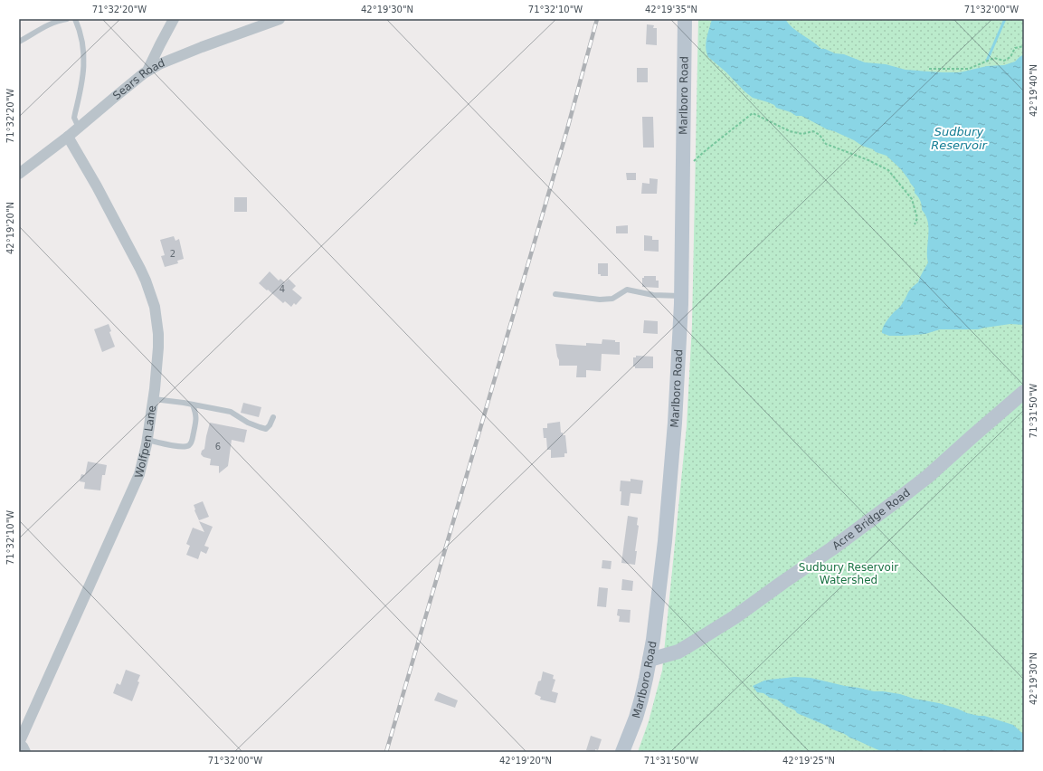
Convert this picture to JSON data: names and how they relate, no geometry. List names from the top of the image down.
{
  "streets": {
    "main road": ["Marlboro Road", "Acre Bridge Road"],
    "street": ["Sears Road", "Wolfpen Lane"]
  },
  "crossings": [
    ["Sears Road", "Wolfpen Lane"],
    ["Marlboro Road", "Acre Bridge Road"]
  ],
  "water": ["Sudbury Reservoir"],
  "parks": ["Sudbury Reservoir Watershed"],
  "house_numbers": ["2", "4", "6"],
  "coordinates": [
    "71°32'20\"W",
    "42°19'30\"N",
    "71°32'10\"W",
    "42°19'35\"N",
    "71°32'00\"W",
    "42°19'40\"N",
    "42°19'20\"N",
    "71°31'50\"W",
    "42°19'25\"N"
  ]
}
